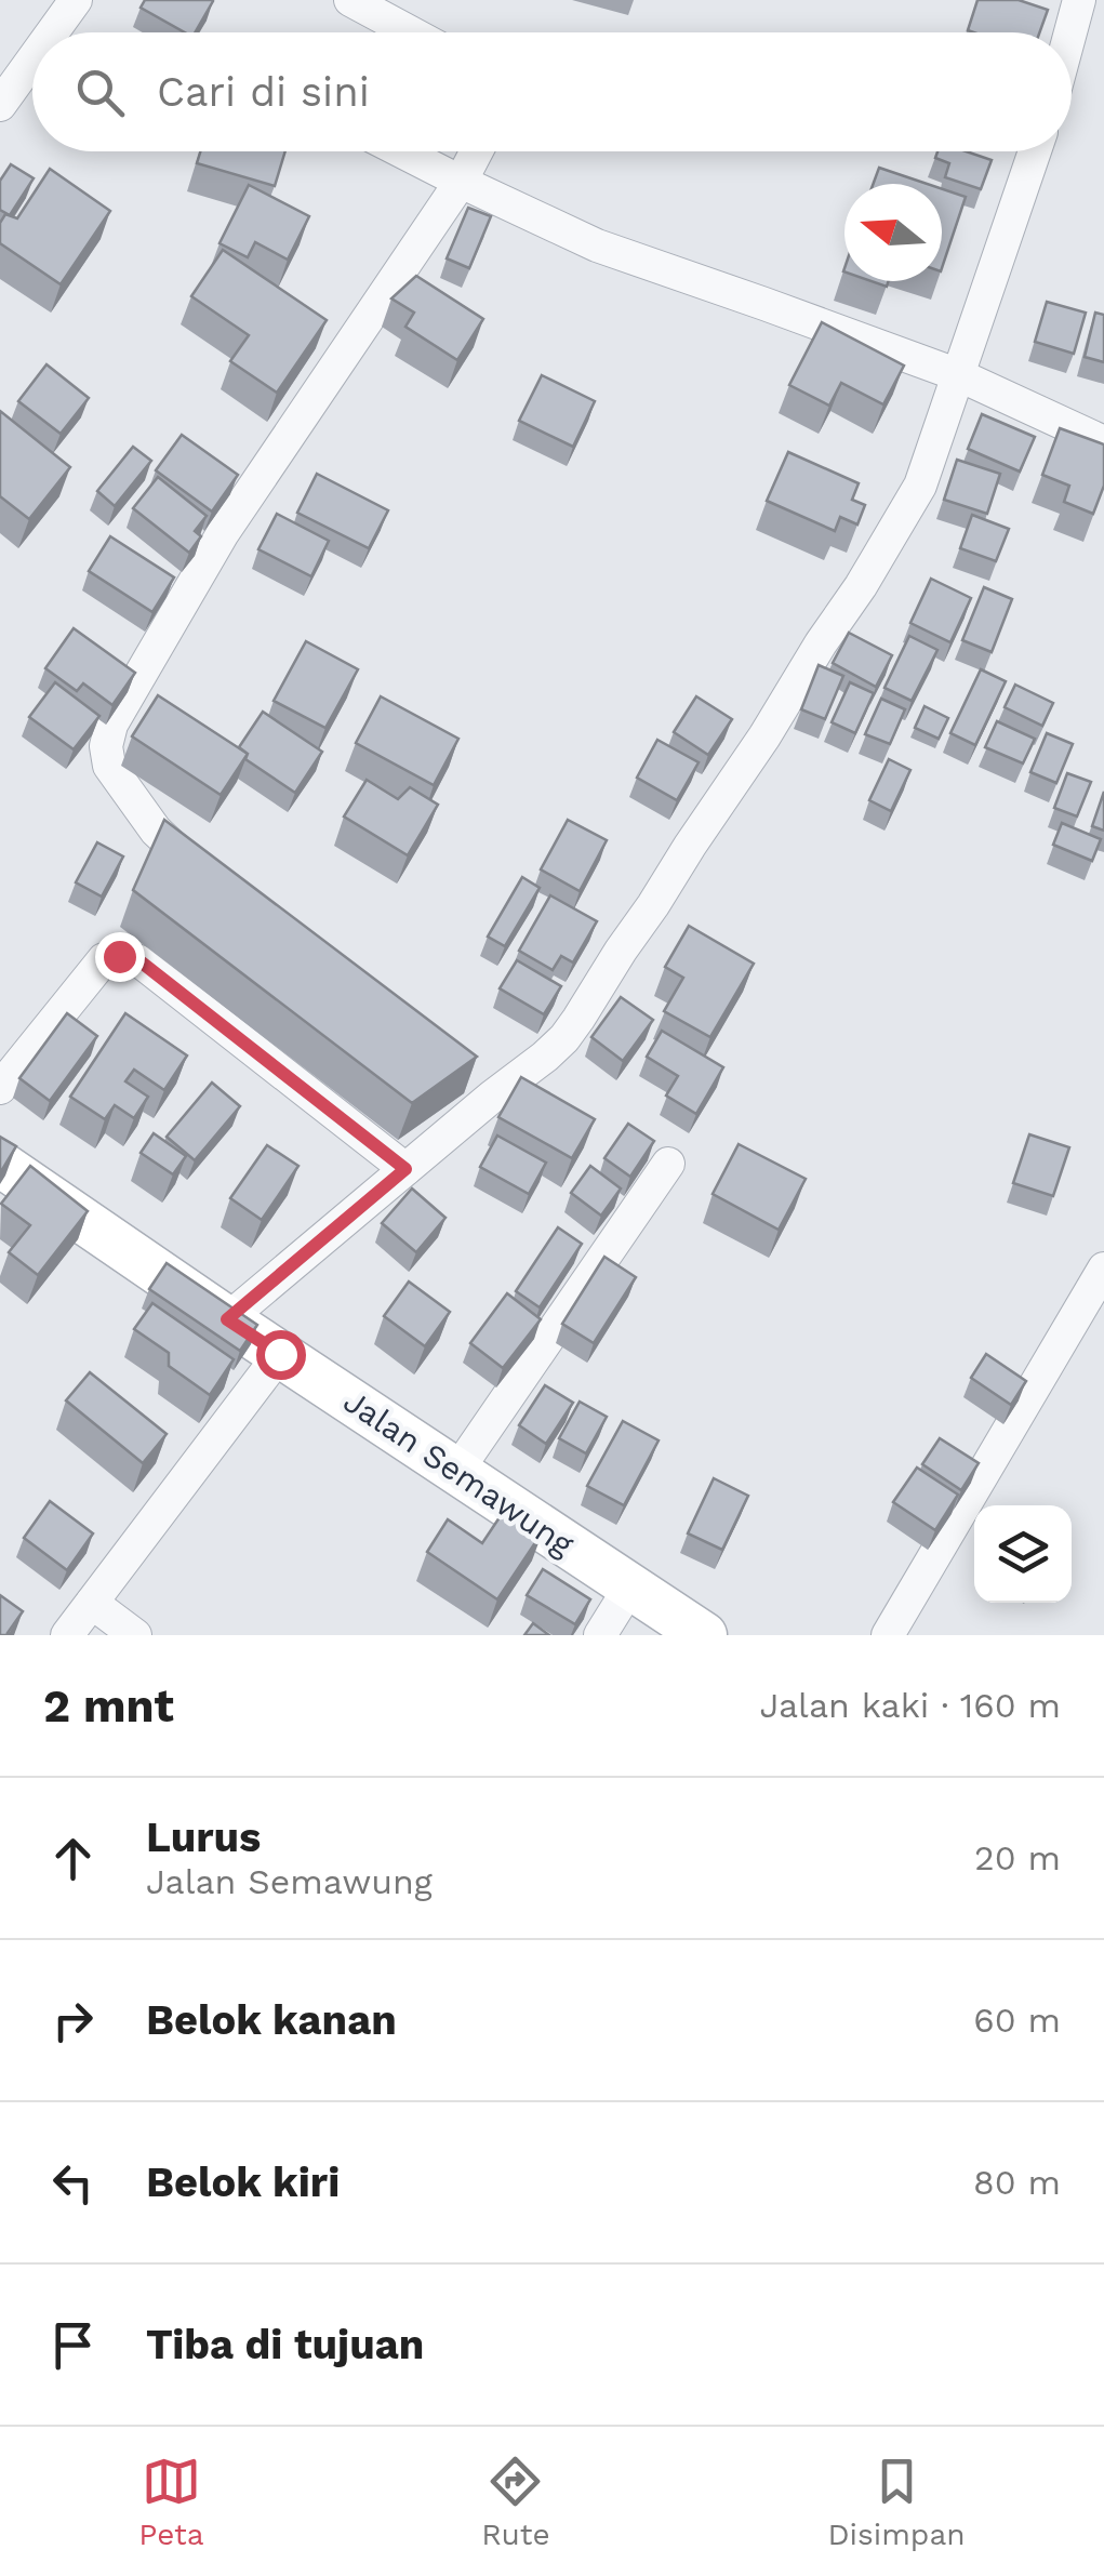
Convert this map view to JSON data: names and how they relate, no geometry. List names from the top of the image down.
{
  "streets": {
    "street": ["Jalan Semawung"]
  },
  "north": "left",
  "page": {
    "search": "Cari di sini",
    "heading": ["2 mnt", "Jalan kaki · 160 m"],
    "list": [
      ["Lurus", "Jalan Semawung", "20 m"],
      ["Belok kanan", "60 m"],
      ["Belok kiri", "80 m"],
      "Tiba di tujuan"
    ],
    "nav": ["Peta", "Rute", "Disimpan"]
  }
}
